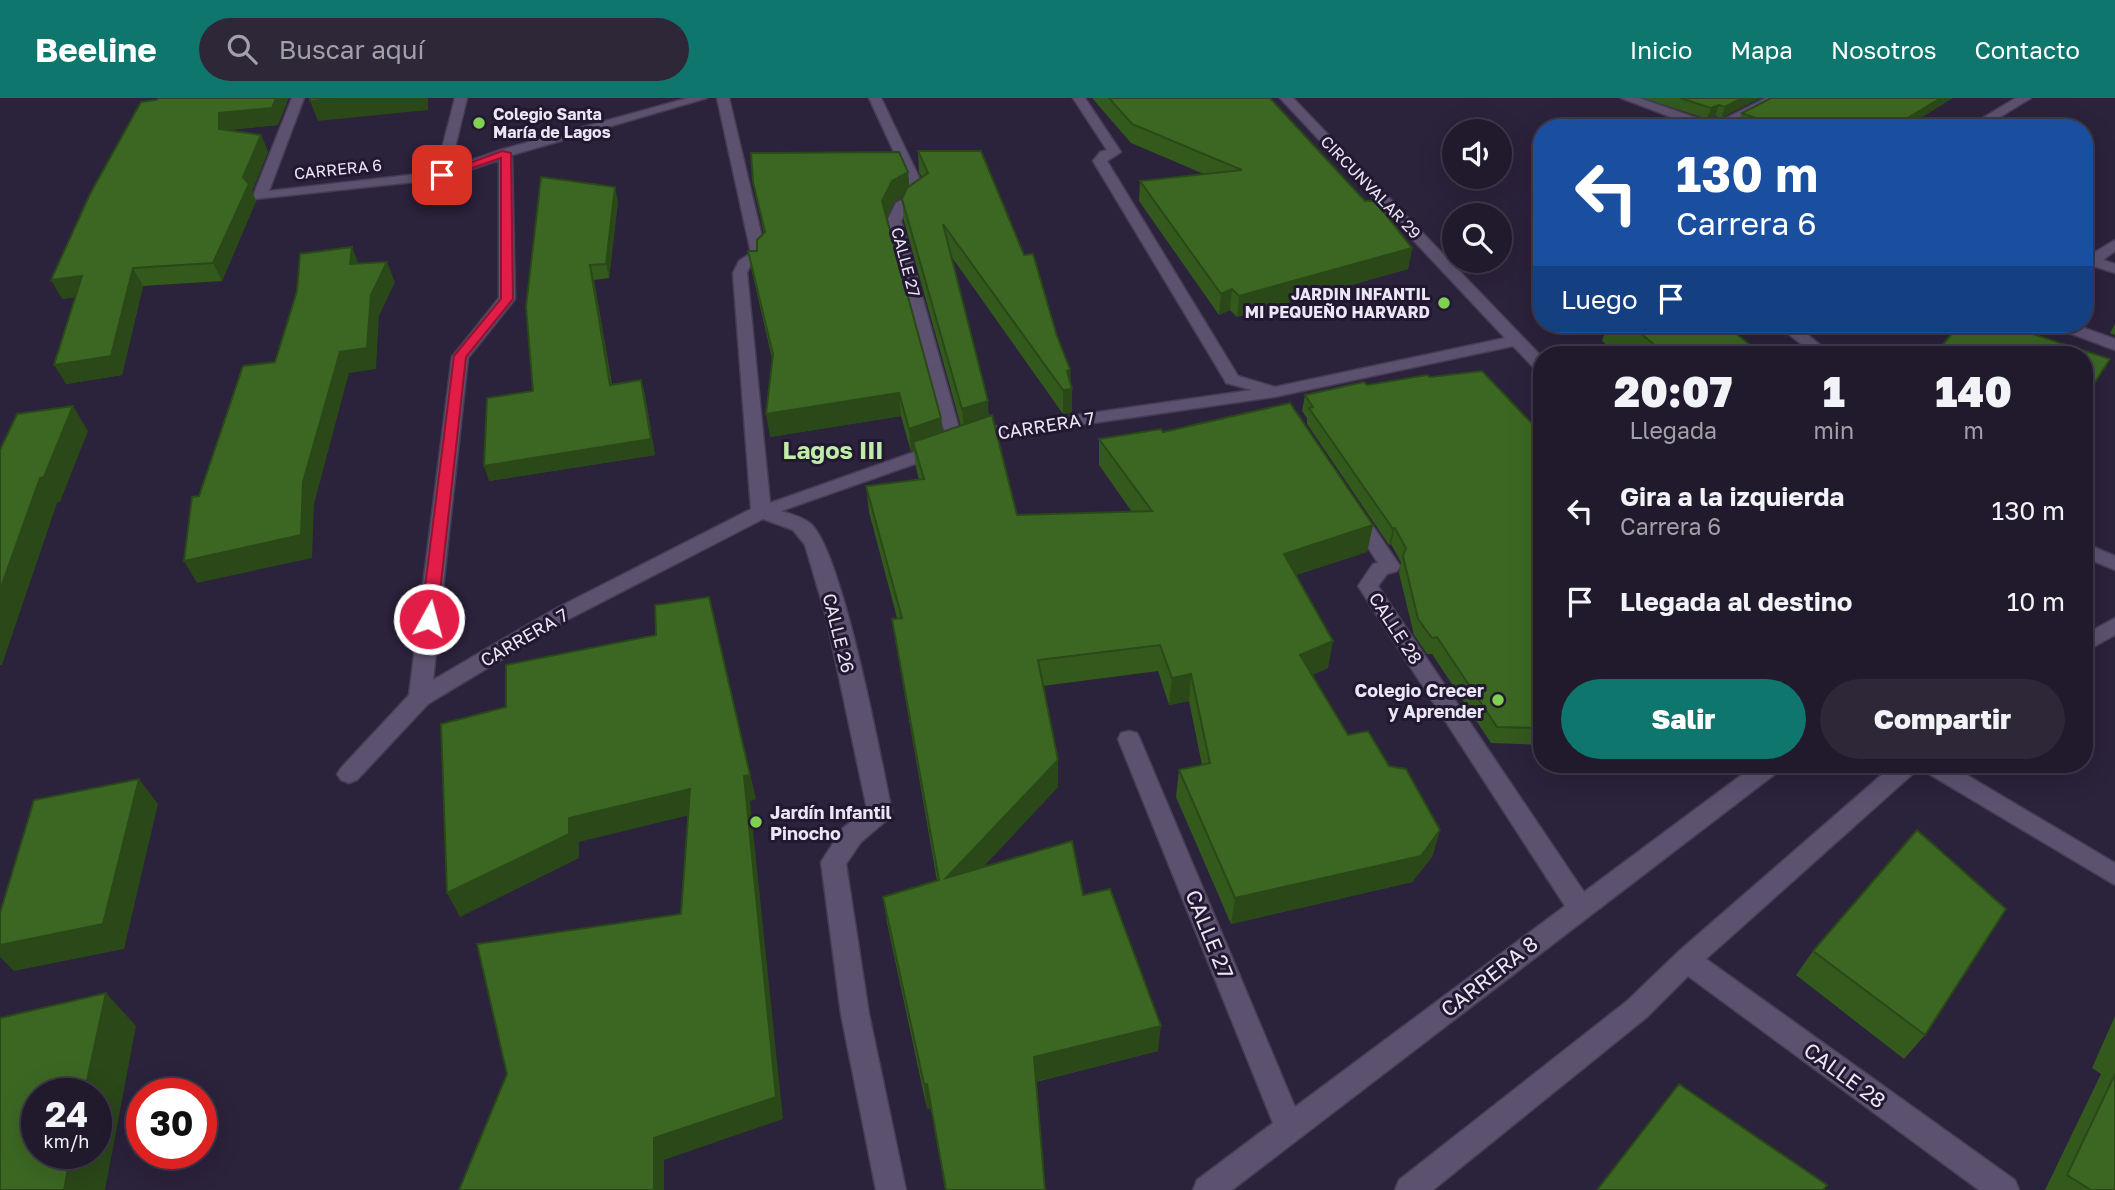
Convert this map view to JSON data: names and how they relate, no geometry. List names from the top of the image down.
{
  "streets": {
    "street": [
      "CARRERA 6",
      "CIRCUNVALAR 29",
      "CALLE 27",
      "CARRERA 7",
      "CALLE 28",
      "CALLE 26",
      "CARRERA 8"
    ]
  },
  "crossings": [
    ["CIRCUNVALAR 29", "CARRERA 7"],
    ["CALLE 27", "CARRERA 7"],
    ["CALLE 27", "CARRERA 8"],
    ["CARRERA 7", "CALLE 26"],
    ["CALLE 28", "CARRERA 8"]
  ],
  "districts": ["Lagos III"],
  "places": [
    "Colegio Santa María de Lagos",
    "JARDIN INFANTIL MI PEQUEÑO HARVARD",
    "Colegio Crecer y Aprender",
    "Jardín Infantil Pinocho"
  ],
  "page": {
    "header": "Beeline",
    "search": "Buscar aquí",
    "nav": [
      "Inicio",
      "Mapa",
      "Nosotros",
      "Contacto"
    ],
    "turn": ["130 m", "Carrera 6"],
    "then": "Luego",
    "eta": [
      "20:07",
      "Llegada",
      "1",
      "min",
      "140",
      "m"
    ],
    "list": [
      {
        "name": "Gira a la izquierda",
        "note": "Carrera 6",
        "value": "130 m"
      },
      {
        "name": "Llegada al destino",
        "value": "10 m"
      }
    ],
    "buttons": ["Salir", "Compartir"],
    "speed": "24 km/h",
    "limit": "30"
  }
}
